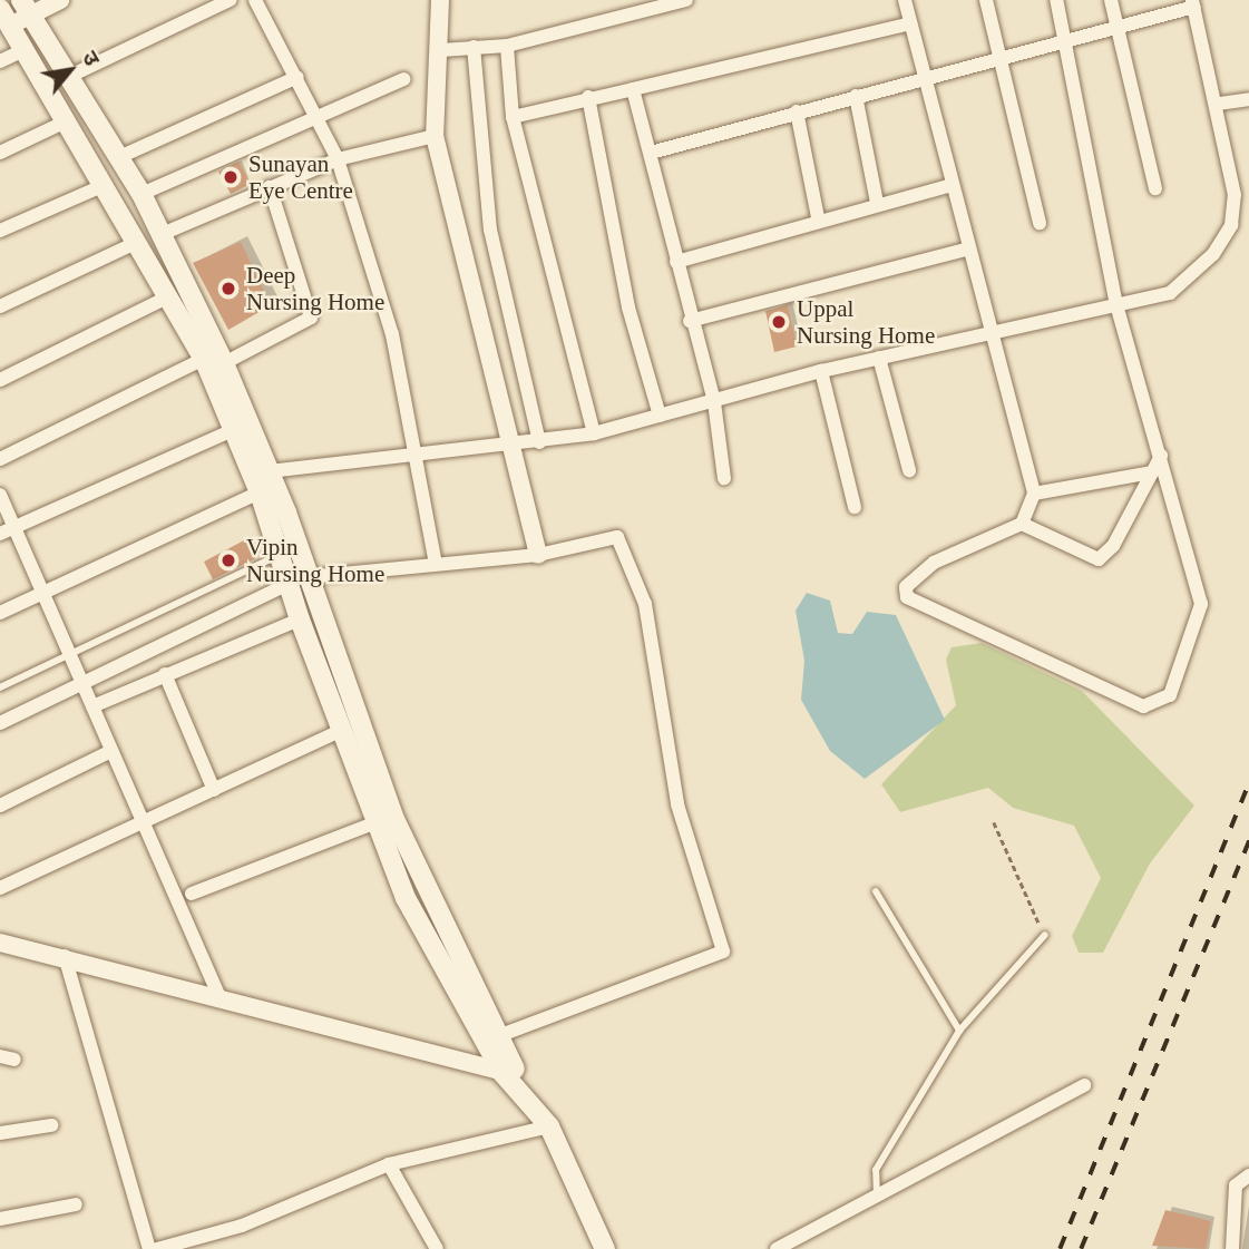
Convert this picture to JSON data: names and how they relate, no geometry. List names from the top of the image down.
{
  "places": [
    "Sunayan Eye Centre",
    "Deep Nursing Home",
    "Uppal Nursing Home",
    "Vipin Nursing Home"
  ],
  "north": "top right"
}
